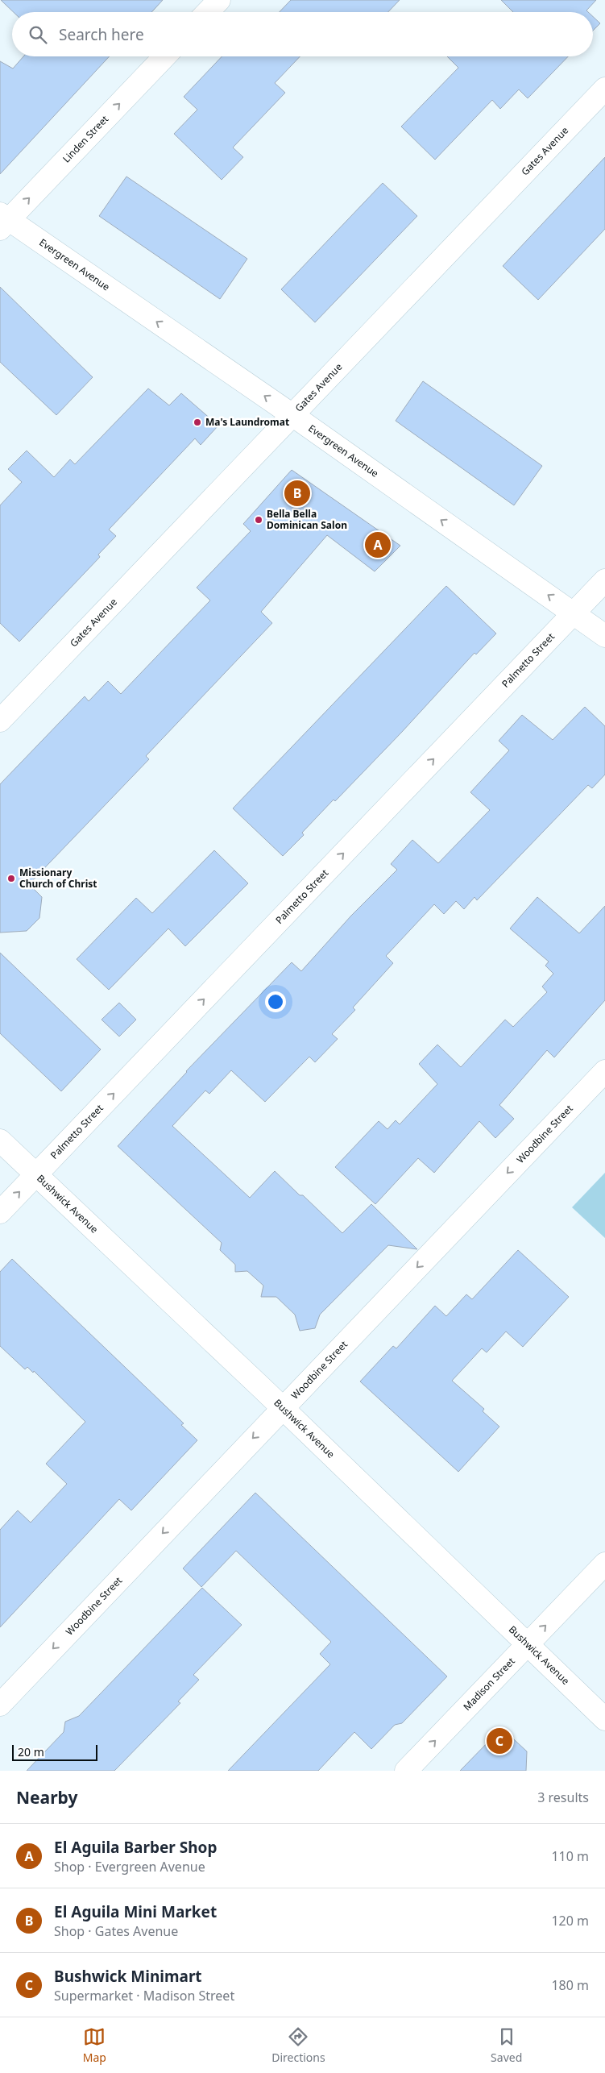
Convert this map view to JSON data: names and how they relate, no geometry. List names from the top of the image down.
{
  "streets": {
    "street": [
      "Linden Street",
      "Gates Avenue",
      "Evergreen Avenue",
      "Palmetto Street",
      "Woodbine Street",
      "Bushwick Avenue",
      "Madison Street"
    ]
  },
  "crossings": [
    ["Linden Street", "Evergreen Avenue"],
    ["Gates Avenue", "Evergreen Avenue"],
    ["Evergreen Avenue", "Palmetto Street"],
    ["Palmetto Street", "Bushwick Avenue"],
    ["Woodbine Street", "Bushwick Avenue"],
    ["Bushwick Avenue", "Madison Street"]
  ],
  "one_way": [
    "Linden Street",
    "Evergreen Avenue",
    "Palmetto Street",
    "Woodbine Street",
    "Madison Street"
  ],
  "places": ["Ma's Laundromat", "Bella Bella Dominican Salon", "Missionary Church of Christ"],
  "scale_bar": "20 m",
  "page": {
    "search": "Search here",
    "pins": ["B", "A", "C"],
    "scale": "20 m",
    "heading": ["Nearby", "3 results"],
    "list": [
      {
        "mark": "A",
        "name": "El Aguila Barber Shop",
        "note": "Shop · Evergreen Avenue",
        "value": "110 m"
      },
      {
        "mark": "B",
        "name": "El Aguila Mini Market",
        "note": "Shop · Gates Avenue",
        "value": "120 m"
      },
      {
        "mark": "C",
        "name": "Bushwick Minimart",
        "note": "Supermarket · Madison Street",
        "value": "180 m"
      }
    ],
    "nav": ["Map", "Directions", "Saved"]
  }
}
